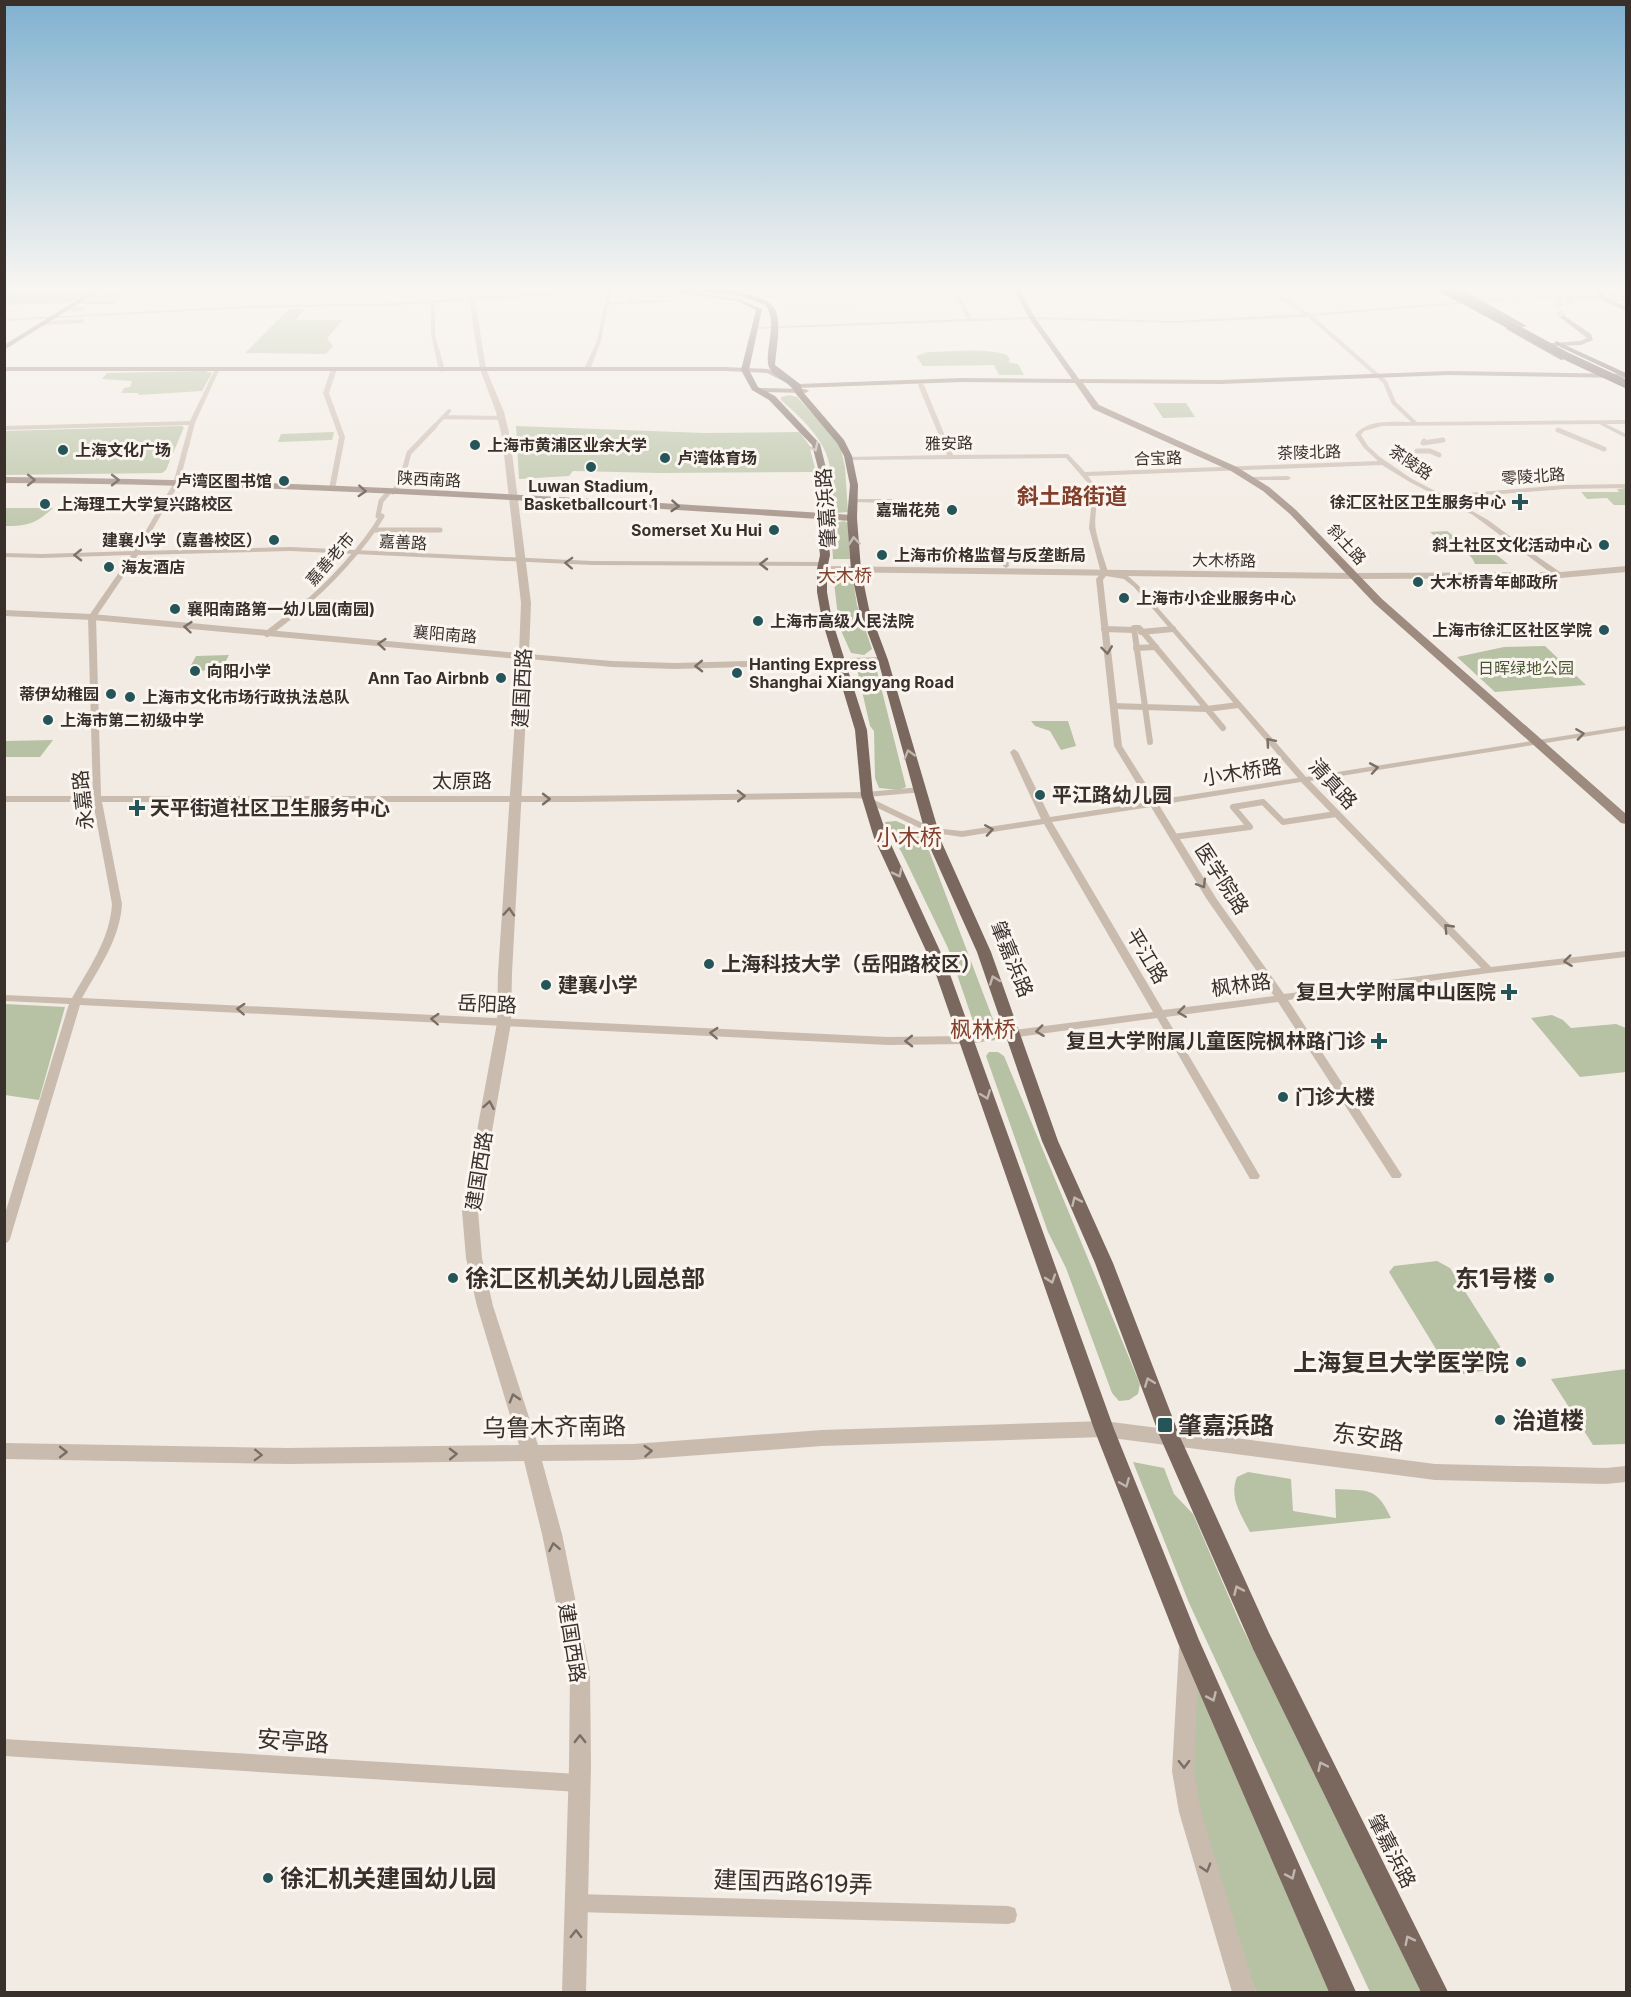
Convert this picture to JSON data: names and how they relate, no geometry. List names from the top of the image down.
{
  "streets": {
    "main road": ["陕西南路", "肇嘉浜路", "斜土路"],
    "street": [
      "雅安路",
      "茶陵北路",
      "合宝路",
      "茶陵路",
      "零陵北路",
      "嘉善路",
      "嘉善老市",
      "大木桥路",
      "襄阳南路",
      "建国西路",
      "小木桥路",
      "太原路",
      "清真路",
      "永嘉路",
      "医学院路",
      "平江路",
      "枫林路",
      "岳阳路",
      "乌鲁木齐南路",
      "东安路",
      "安亭路",
      "建国西路619弄"
    ]
  },
  "crossings": [
    ["雅安路", "合宝路"],
    ["雅安路", "肇嘉浜路"],
    ["茶陵北路", "合宝路"],
    ["茶陵北路", "茶陵路"],
    ["茶陵北路", "斜土路"],
    ["合宝路", "斜土路"],
    ["茶陵路", "零陵北路"],
    ["茶陵路", "大木桥路"],
    ["陕西南路", "肇嘉浜路"],
    ["陕西南路", "嘉善老市"],
    ["陕西南路", "建国西路"],
    ["肇嘉浜路", "嘉善路"],
    ["肇嘉浜路", "大木桥路"],
    ["肇嘉浜路", "襄阳南路"],
    ["肇嘉浜路", "小木桥路"],
    ["肇嘉浜路", "太原路"],
    ["肇嘉浜路", "枫林路"],
    ["肇嘉浜路", "岳阳路"],
    ["肇嘉浜路", "乌鲁木齐南路"],
    ["肇嘉浜路", "东安路"],
    ["嘉善路", "嘉善老市"],
    ["嘉善路", "大木桥路"],
    ["嘉善路", "建国西路"],
    ["斜土路", "大木桥路"],
    ["斜土路", "小木桥路"],
    ["嘉善老市", "襄阳南路"],
    ["大木桥路", "清真路"],
    ["大木桥路", "医学院路"],
    ["襄阳南路", "建国西路"],
    ["襄阳南路", "永嘉路"],
    ["建国西路", "太原路"],
    ["建国西路", "岳阳路"],
    ["建国西路", "乌鲁木齐南路"],
    ["建国西路", "安亭路"],
    ["建国西路", "建国西路619弄"],
    ["小木桥路", "太原路"],
    ["小木桥路", "清真路"],
    ["小木桥路", "医学院路"],
    ["小木桥路", "平江路"],
    ["太原路", "永嘉路"],
    ["清真路", "医学院路"],
    ["清真路", "枫林路"],
    ["永嘉路", "岳阳路"],
    ["医学院路", "枫林路"],
    ["平江路", "枫林路"],
    ["枫林路", "岳阳路"],
    ["乌鲁木齐南路", "东安路"]
  ],
  "one_way": [
    "陕西南路",
    "嘉善路",
    "襄阳南路",
    "建国西路",
    "小木桥路",
    "太原路",
    "清真路",
    "枫林路",
    "岳阳路",
    "乌鲁木齐南路"
  ],
  "districts": [
    "斜土路街道",
    "大木桥",
    "小木桥",
    "枫林桥"
  ],
  "parks": ["日晖绿地公园"],
  "places": {
    "other": [
      "上海市黄浦区业余大学",
      "上海文化广场",
      "卢湾体育场",
      "Luwan Stadium, Basketballcourt 1",
      "卢湾区图书馆",
      "上海理工大学复兴路校区",
      "嘉瑞花苑",
      "Somerset Xu Hui",
      "建襄小学（嘉善校区）",
      "斜土社区文化活动中心",
      "上海市价格监督与反垄断局",
      "海友酒店",
      "大木桥青年邮政所",
      "上海市小企业服务中心",
      "襄阳南路第一幼儿园(南园)",
      "上海市高级人民法院",
      "上海市徐汇区社区学院",
      "向阳小学",
      "Hanting Express Shanghai Xiangyang Road",
      "Ann Tao Airbnb",
      "蒂伊幼稚园",
      "上海市文化市场行政执法总队",
      "上海市第二初级中学",
      "平江路幼儿园",
      "上海科技大学（岳阳路校区）",
      "建襄小学",
      "门诊大楼",
      "徐汇区机关幼儿园总部",
      "东1号楼",
      "上海复旦大学医学院",
      "治道楼",
      "徐汇机关建国幼儿园"
    ],
    "health": [
      "徐汇区社区卫生服务中心",
      "天平街道社区卫生服务中心",
      "复旦大学附属中山医院",
      "复旦大学附属儿童医院枫林路门诊"
    ],
    "transit": ["肇嘉浜路"]
  }
}
